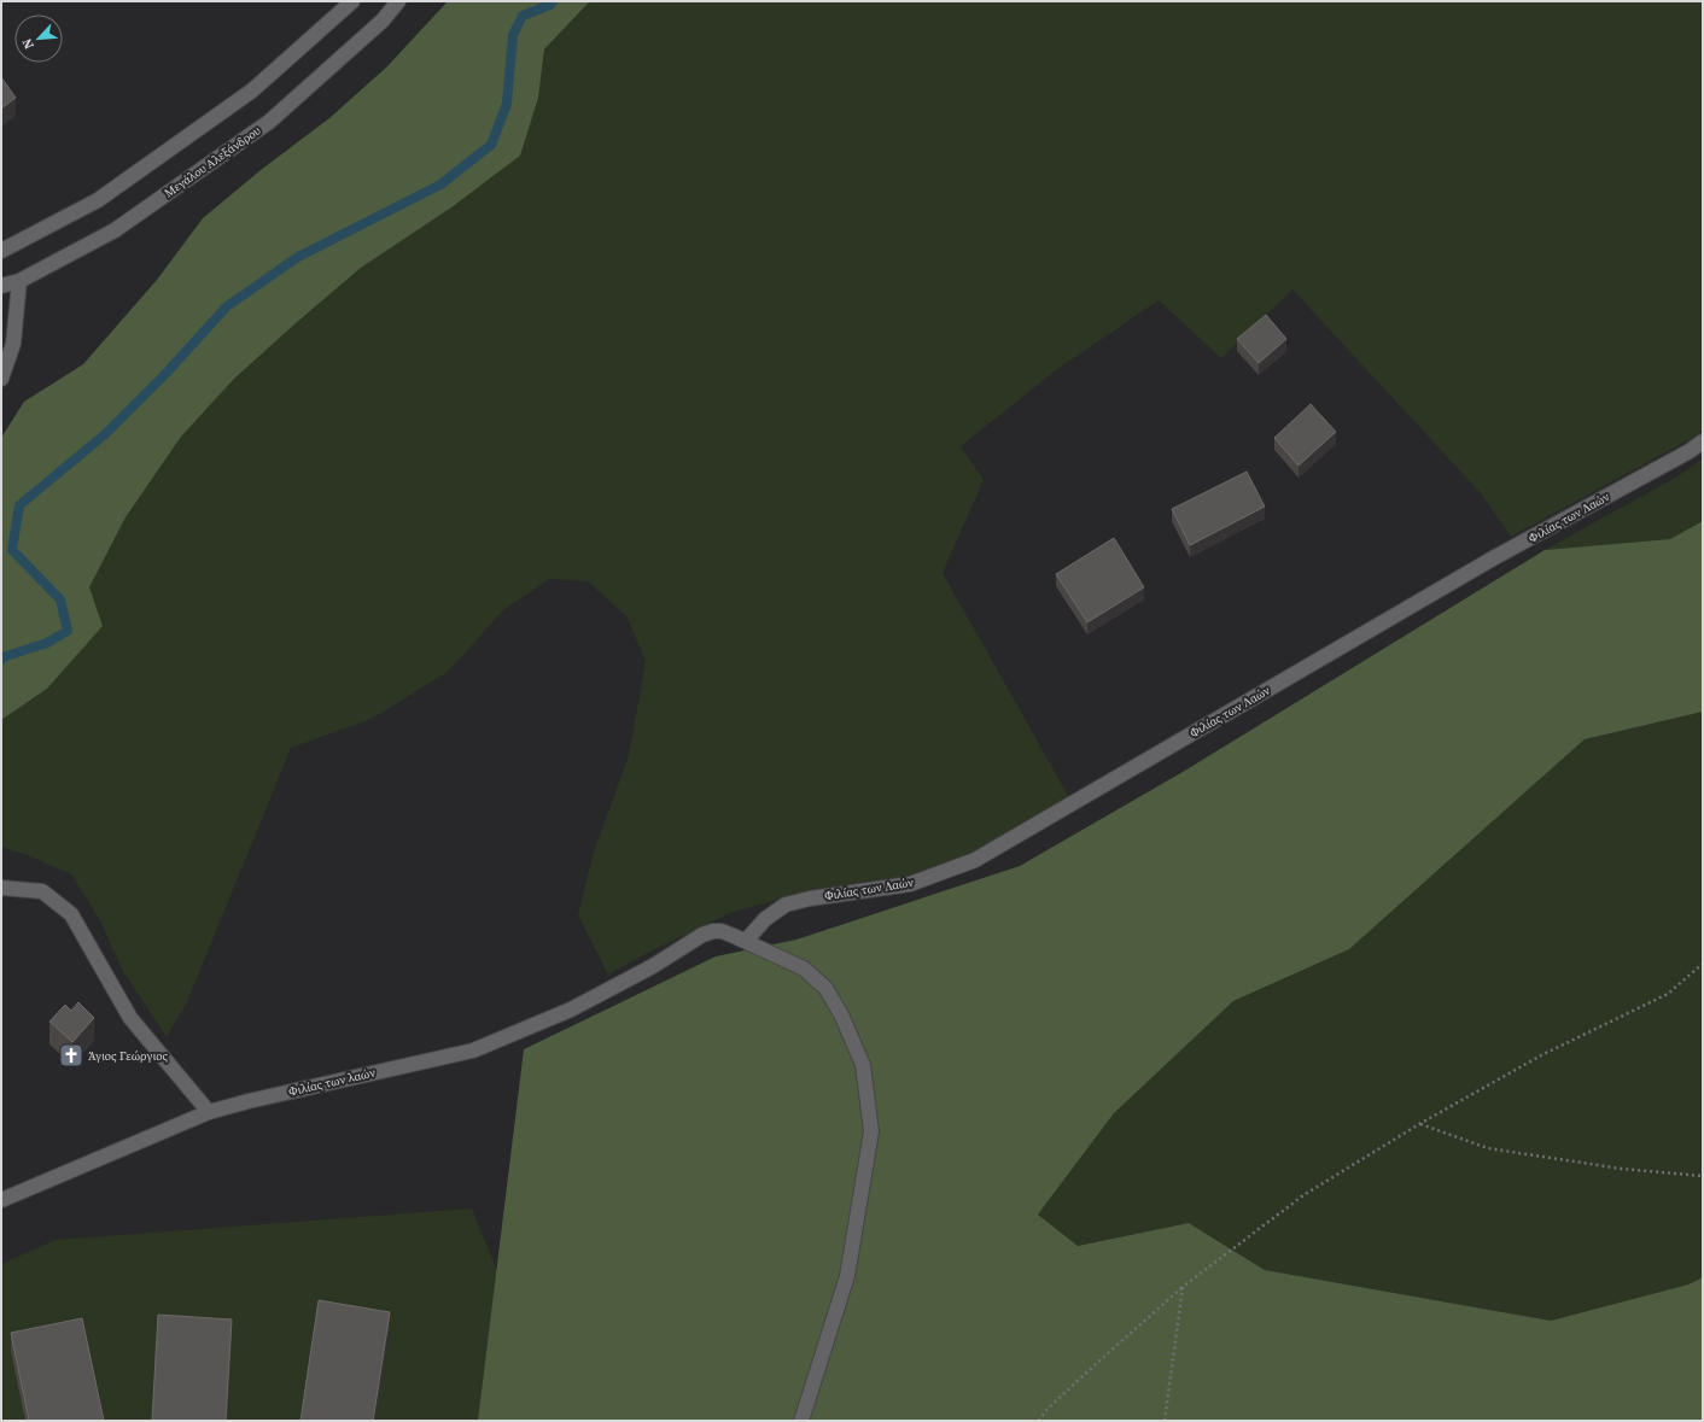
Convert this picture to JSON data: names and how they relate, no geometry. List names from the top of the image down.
{
  "streets": {
    "street": ["Μεγάλου Αλεξάνδρου", "Φιλίας των Λαών", "Φιλίας των λαών"]
  },
  "crossings": [
    ["Φιλίας των Λαών", "Φιλίας των λαών"]
  ],
  "places": {
    "church": ["Άγιος Γεώργιος"]
  },
  "north": "bottom left"
}
